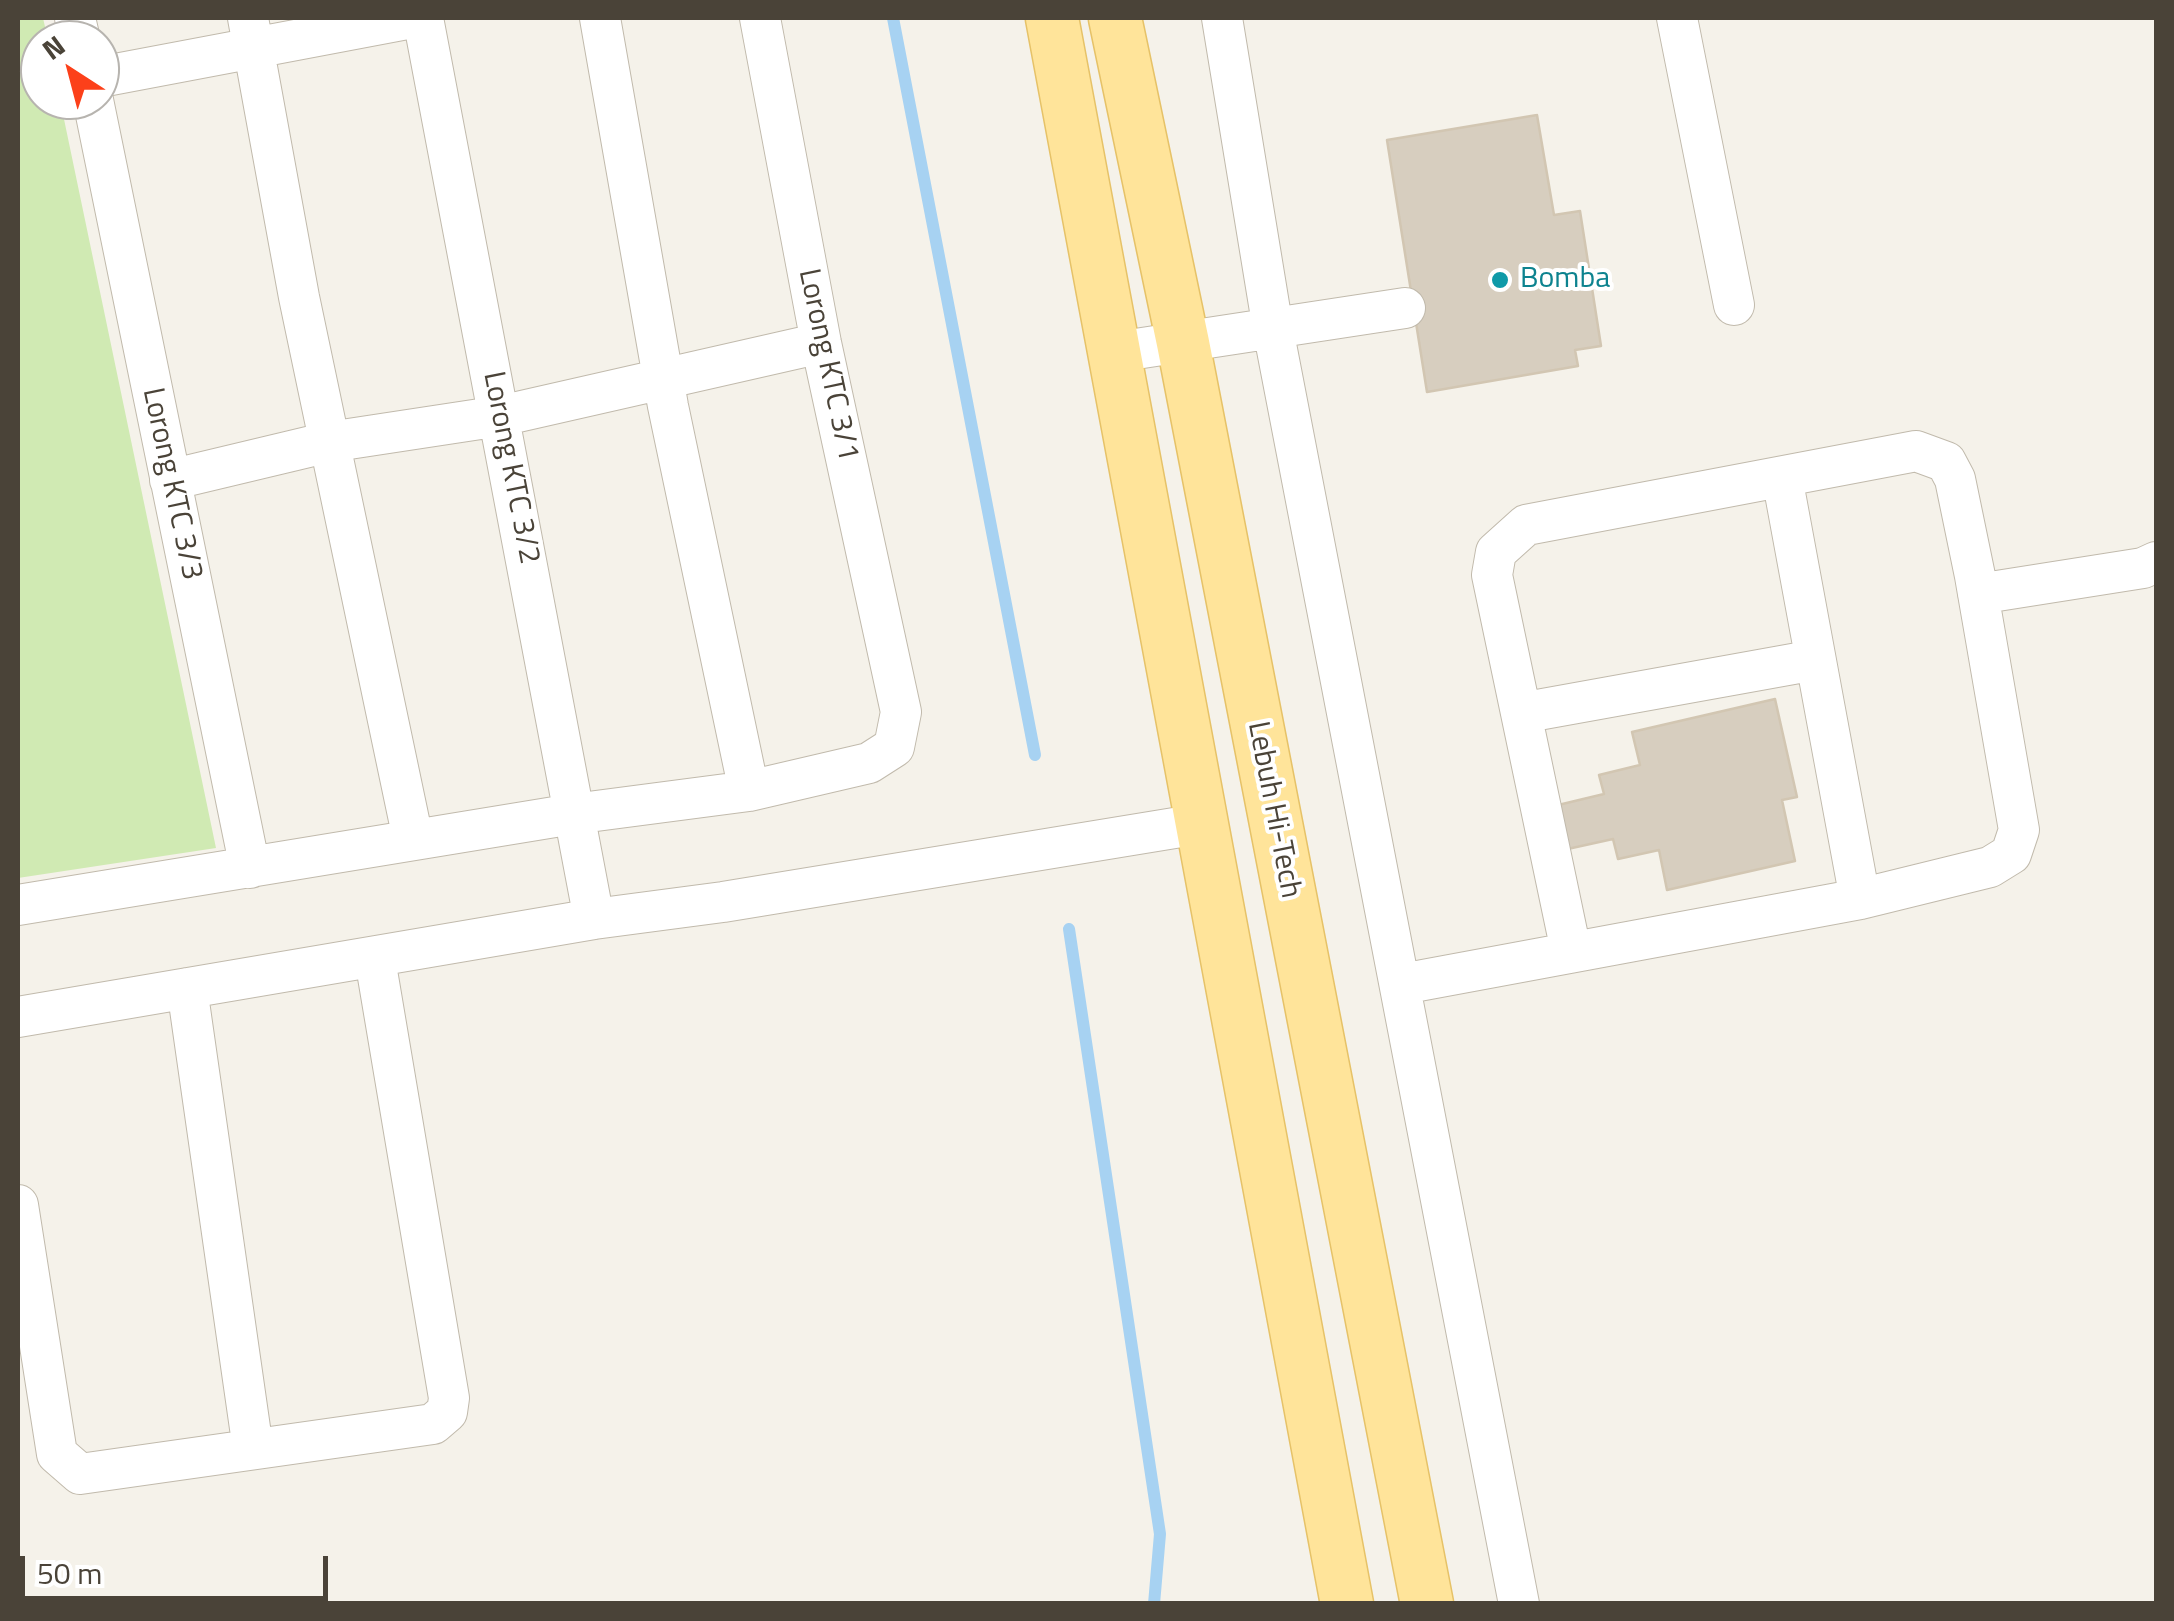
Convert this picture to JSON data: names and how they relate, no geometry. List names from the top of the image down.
{
  "streets": {
    "main road": ["Lebuh Hi-Tech"],
    "street": ["Lorong KTC 3/1", "Lorong KTC 3/2", "Lorong KTC 3/3"]
  },
  "places": ["Bomba"],
  "scale_bar": "50 m",
  "north": "top left"
}
